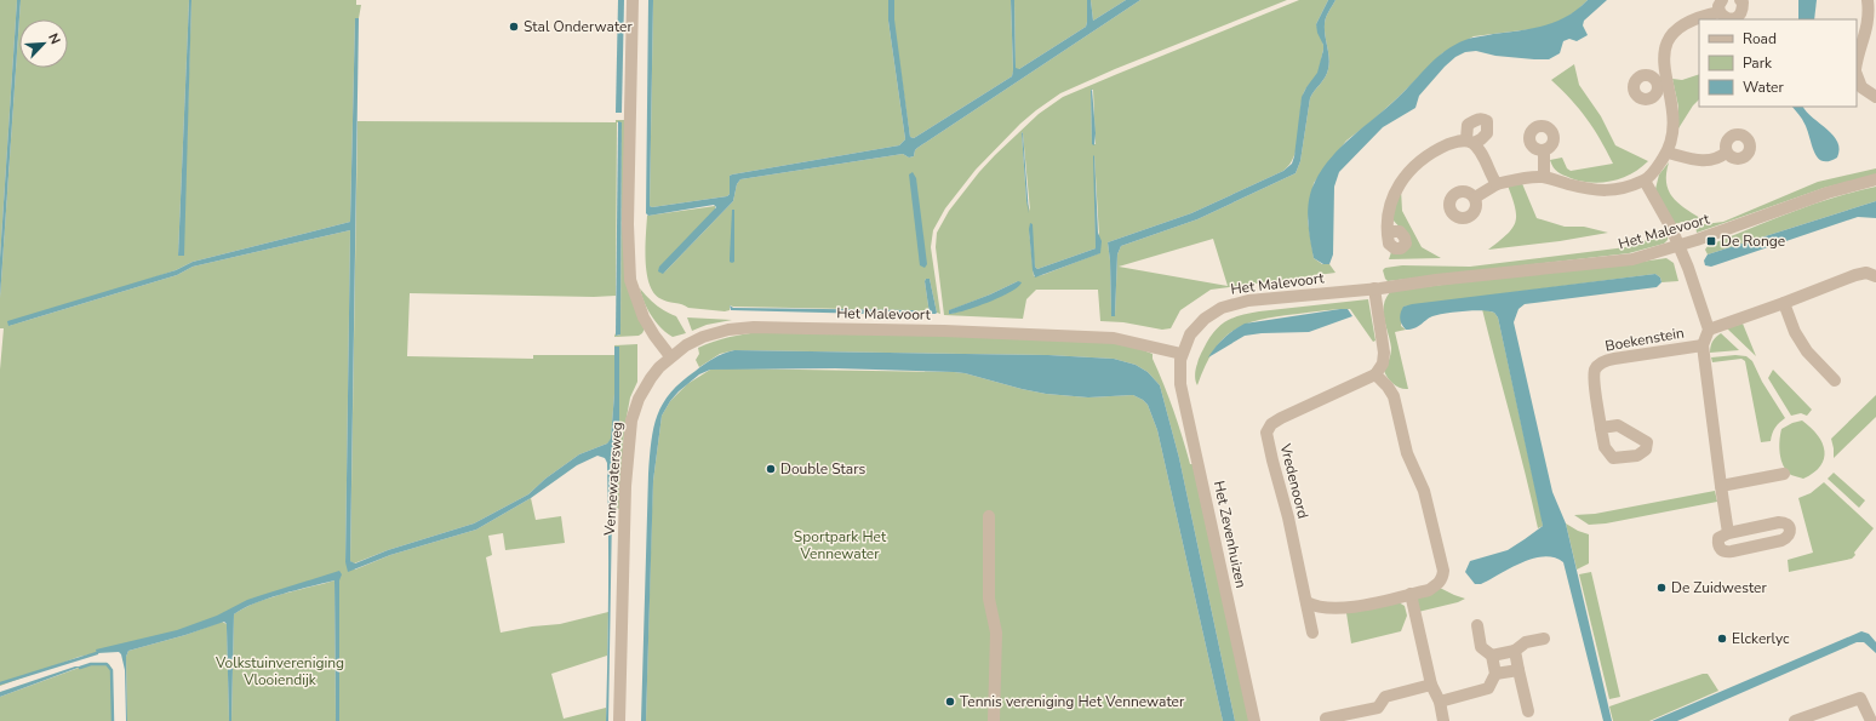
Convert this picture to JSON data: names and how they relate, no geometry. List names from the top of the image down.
{
  "streets": {
    "street": [
      "Het Malevoort",
      "Boekenstein",
      "Vennewatersweg",
      "Vredenoord",
      "Het Zevenhuizen"
    ]
  },
  "crossings": [
    ["Het Malevoort", "Vennewatersweg"],
    ["Het Malevoort", "Het Zevenhuizen"]
  ],
  "parks": ["Sportpark Het Vennewater", "Volkstuinvereniging Vlooiendijk"],
  "places": {
    "other": [
      "Stal Onderwater",
      "Double Stars",
      "De Zuidwester",
      "Elckerlyc",
      "Tennis vereniging Het Vennewater"
    ],
    "transit": ["De Ronge"]
  },
  "legend": ["Road", "Park", "Water"],
  "north": "top right"
}
